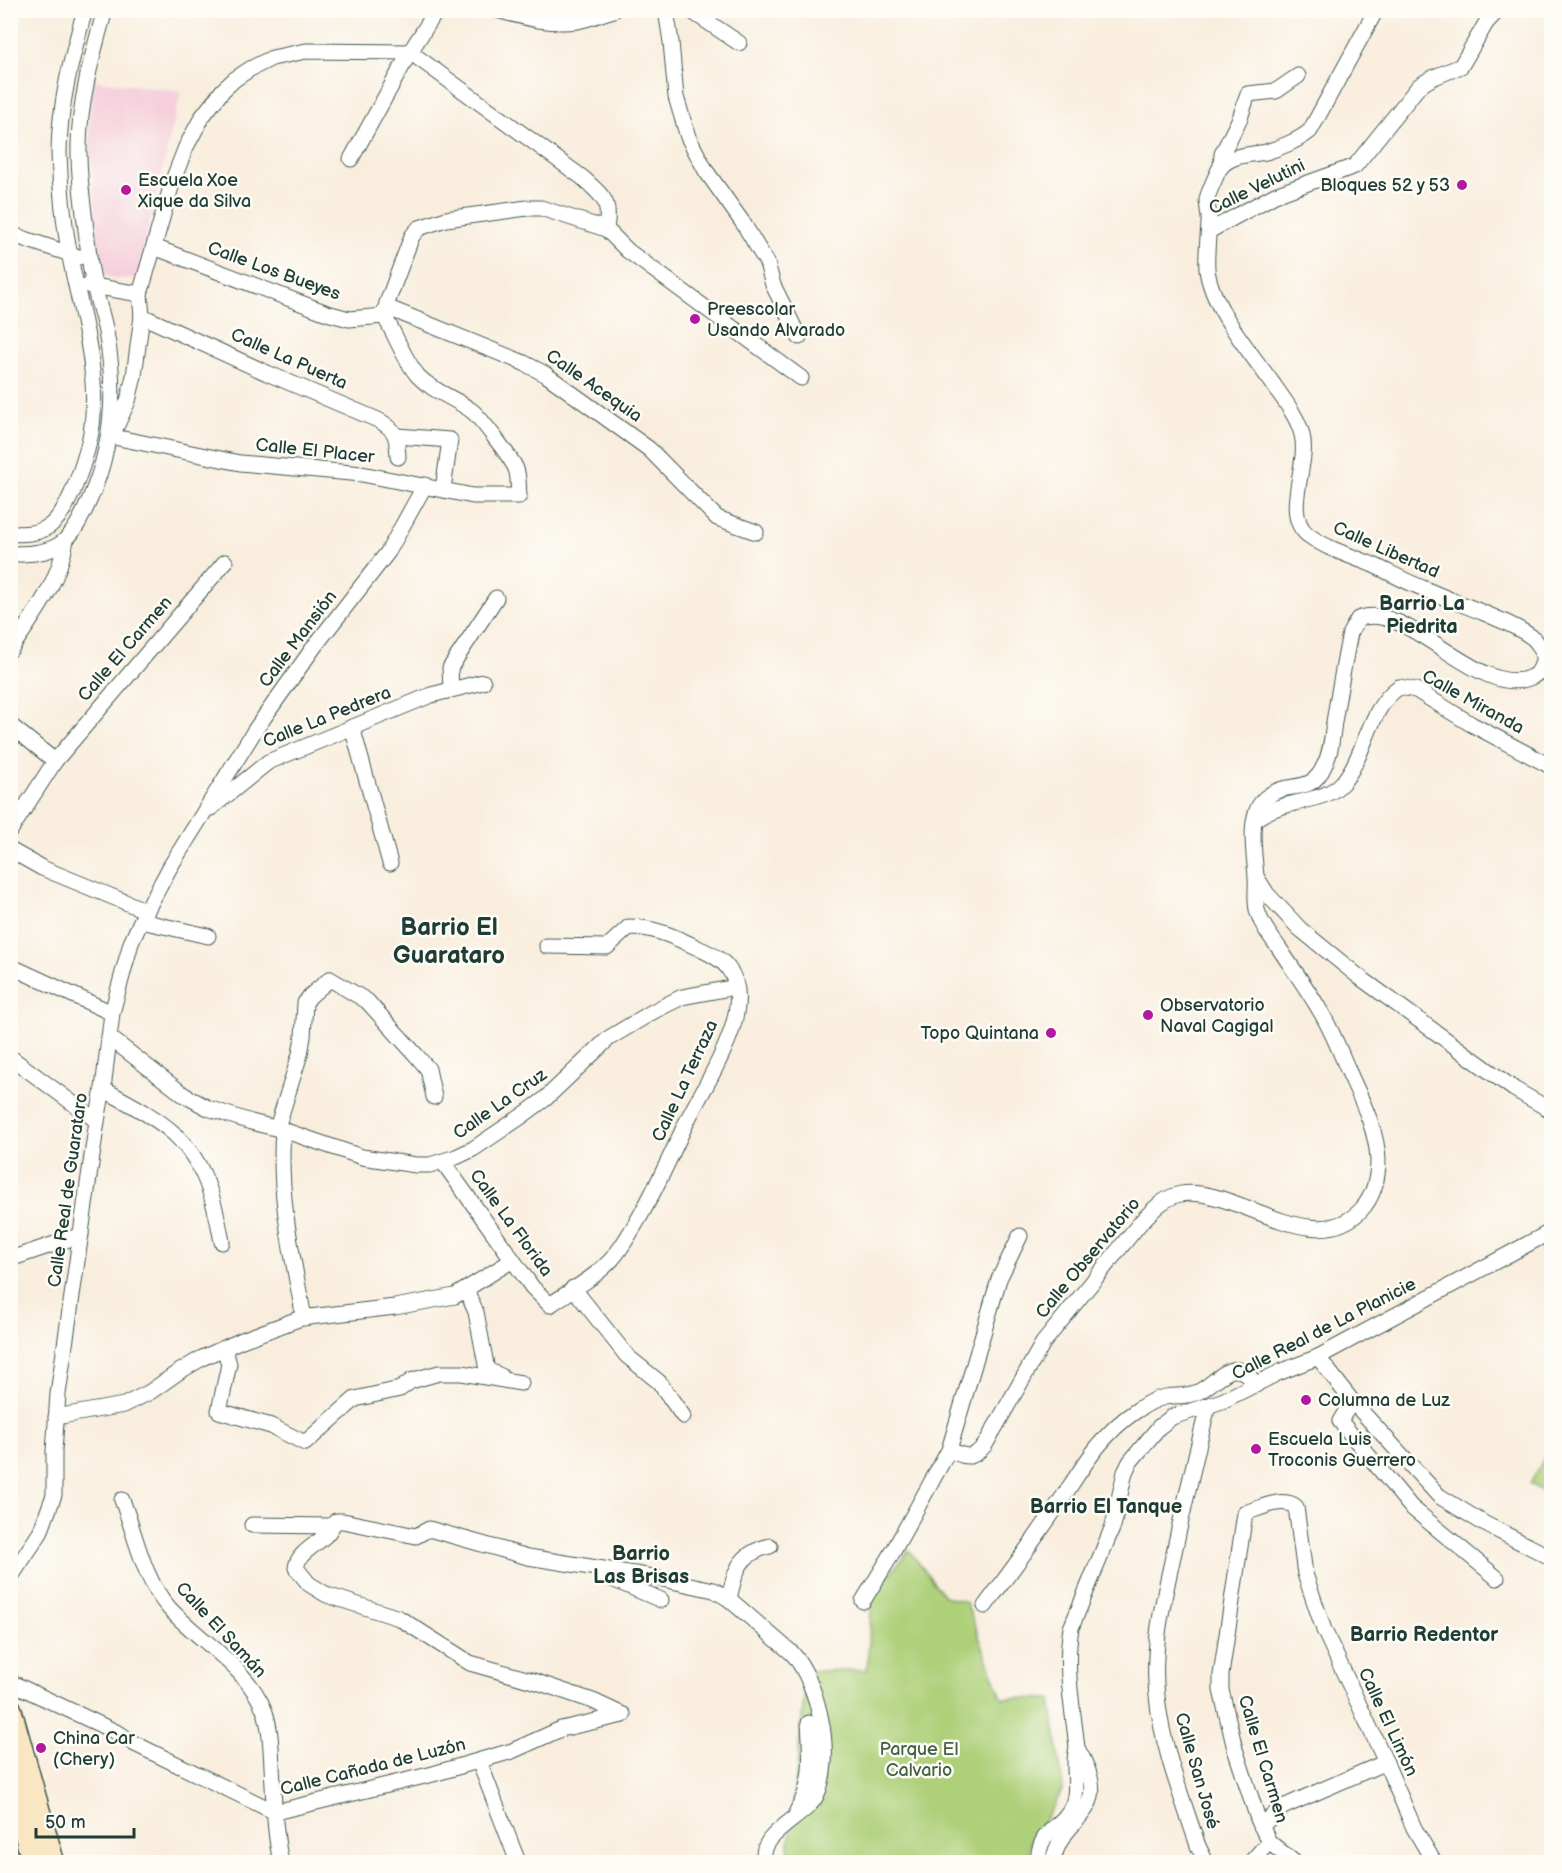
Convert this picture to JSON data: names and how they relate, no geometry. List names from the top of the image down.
{
  "streets": {
    "street": [
      "Calle Velutini",
      "Calle Los Bueyes",
      "Calle La Puerta",
      "Calle Acequia",
      "Calle El Placer",
      "Calle Libertad",
      "Calle Mansión",
      "Calle El Carmen",
      "Calle Miranda",
      "Calle La Pedrera",
      "Calle La Terraza",
      "Calle La Cruz",
      "Calle Real de Guarataro",
      "Calle La Florida",
      "Calle Observatorio",
      "Calle Real de La Planicie",
      "Calle El Samán",
      "Calle El Limón",
      "Calle Cañada de Luzón",
      "Calle San José"
    ]
  },
  "crossings": [
    ["Calle Velutini", "Calle Libertad"],
    ["Calle Los Bueyes", "Calle Acequia"],
    ["Calle Los Bueyes", "Calle El Placer"],
    ["Calle Acequia", "Calle El Placer"],
    ["Calle El Placer", "Calle Mansión"],
    ["Calle Mansión", "Calle La Pedrera"],
    ["Calle Mansión", "Calle Real de Guarataro"],
    ["Calle El Carmen", "Calle El Limón"],
    ["Calle La Pedrera", "Calle Real de Guarataro"],
    ["Calle La Terraza", "Calle La Cruz"],
    ["Calle La Terraza", "Calle La Florida"],
    ["Calle La Cruz", "Calle Real de Guarataro"],
    ["Calle La Cruz", "Calle La Florida"],
    ["Calle Real de La Planicie", "Calle San José"],
    ["Calle El Samán", "Calle Cañada de Luzón"]
  ],
  "districts": [
    "Barrio La Piedrita",
    "Barrio El Guarataro",
    "Barrio El Tanque",
    "Barrio Las Brisas",
    "Barrio Redentor"
  ],
  "parks": ["Parque El Calvario"],
  "places": [
    "Bloques 52 y 53",
    "Escuela Xoe Xique da Silva",
    "Preescolar Usando Alvarado",
    "Observatorio Naval Cagigal",
    "Topo Quintana",
    "Columna de Luz",
    "Escuela Luis Troconis Guerrero",
    "China Car (Chery)"
  ],
  "scale_bar": "50 m"
}
